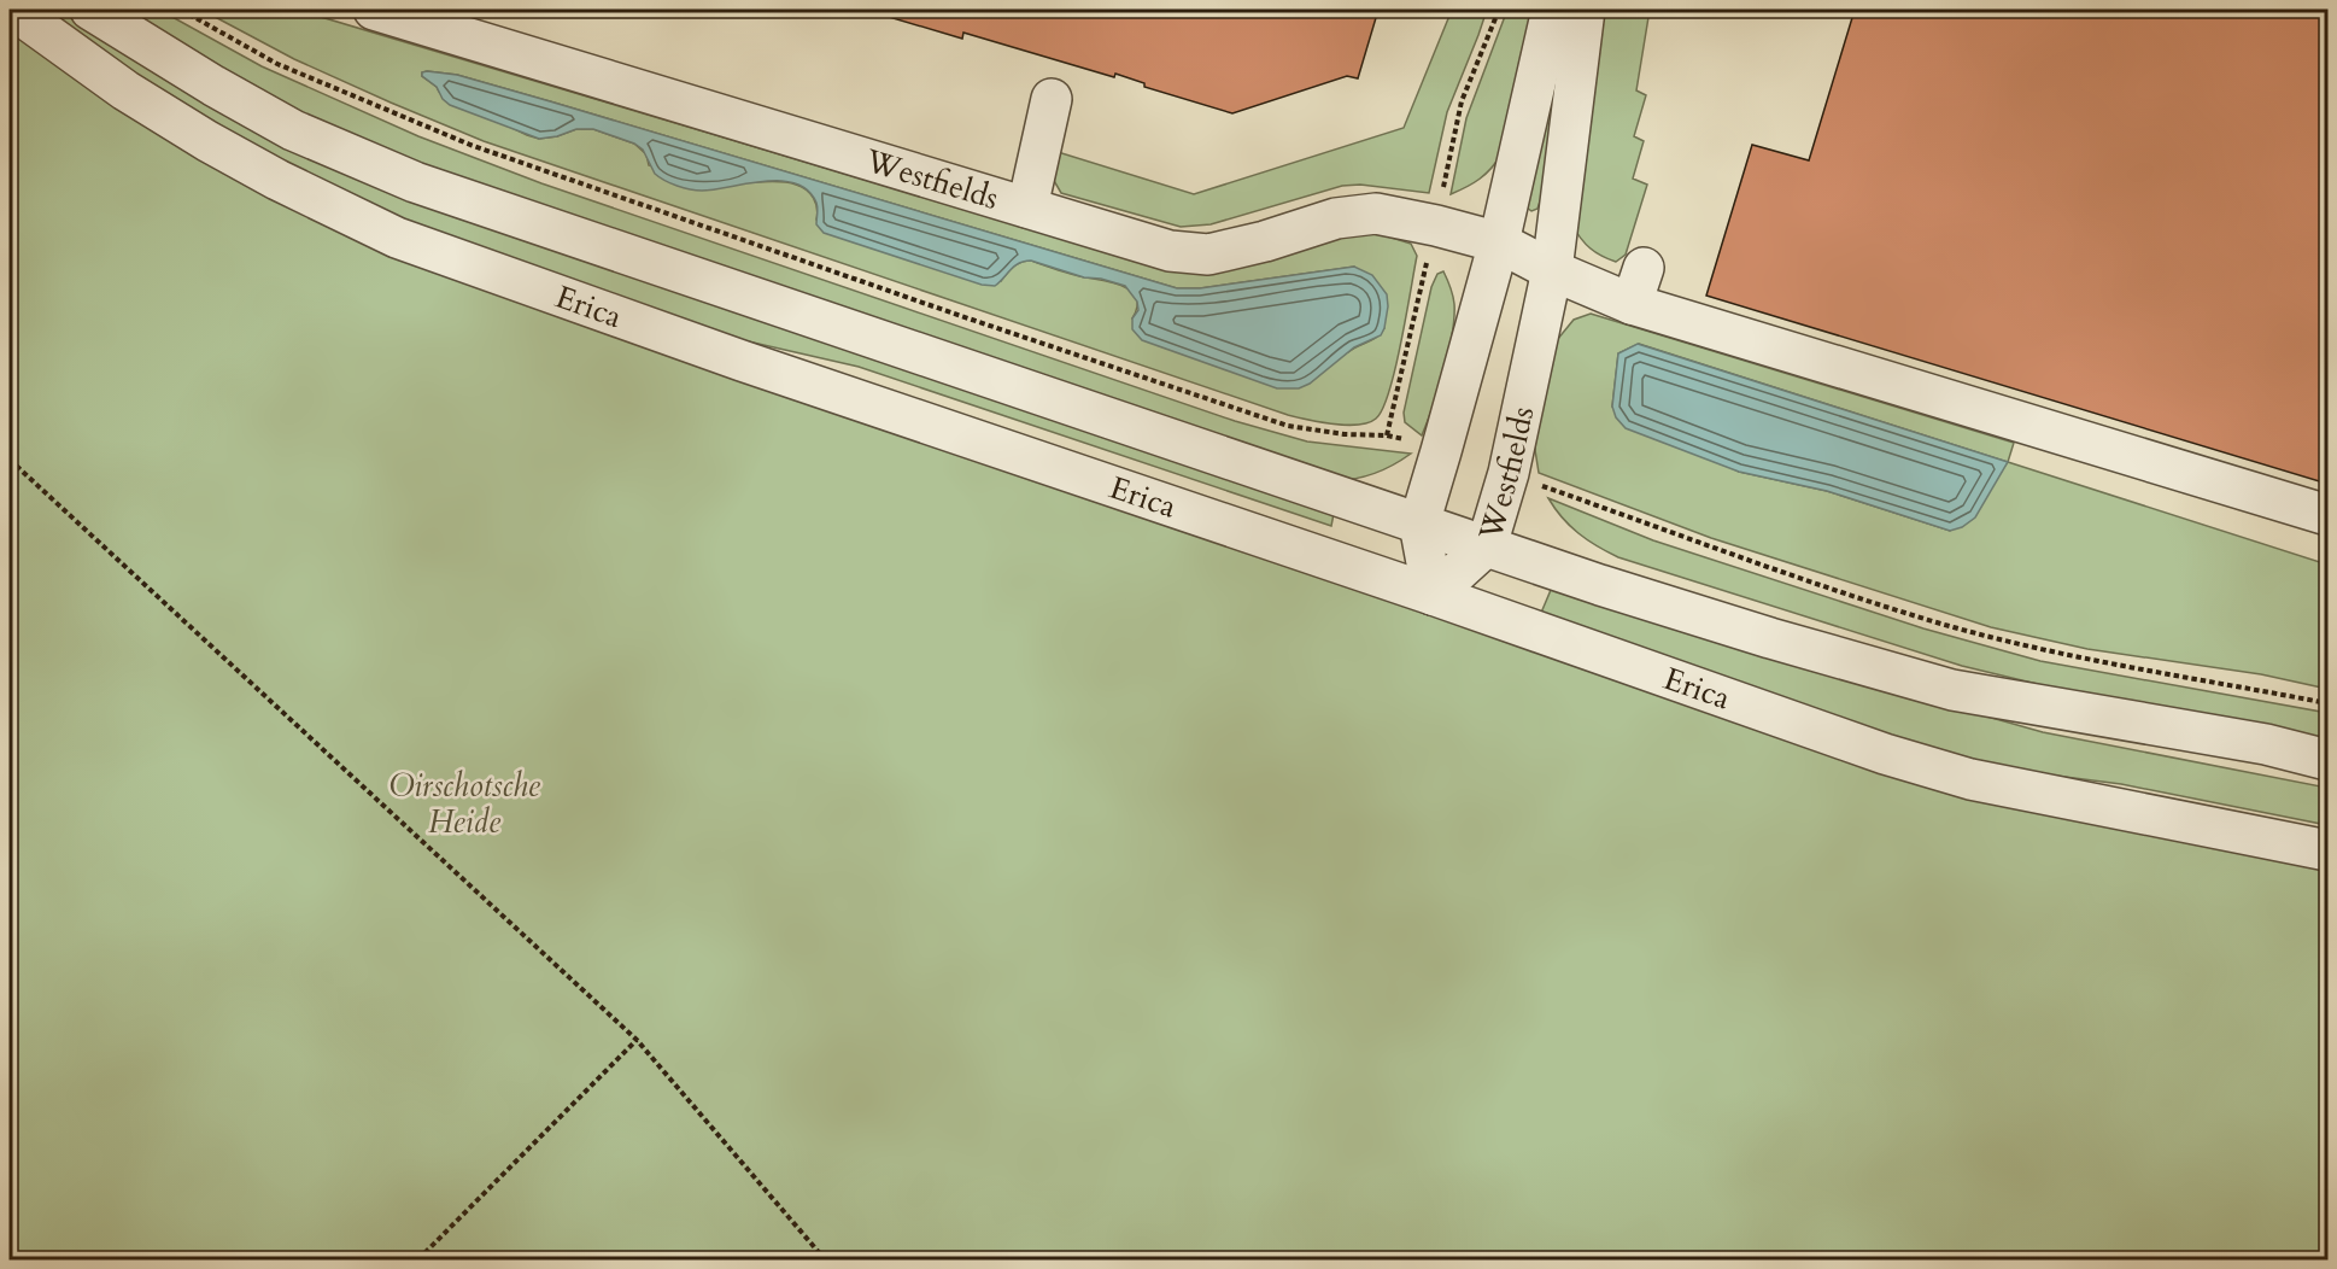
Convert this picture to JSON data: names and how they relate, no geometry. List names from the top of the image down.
{
  "streets": {
    "street": ["Westfields", "Erica"]
  },
  "crossings": [
    ["Westfields", "Erica"]
  ],
  "parks": ["Oirschotsche Heide"]
}
